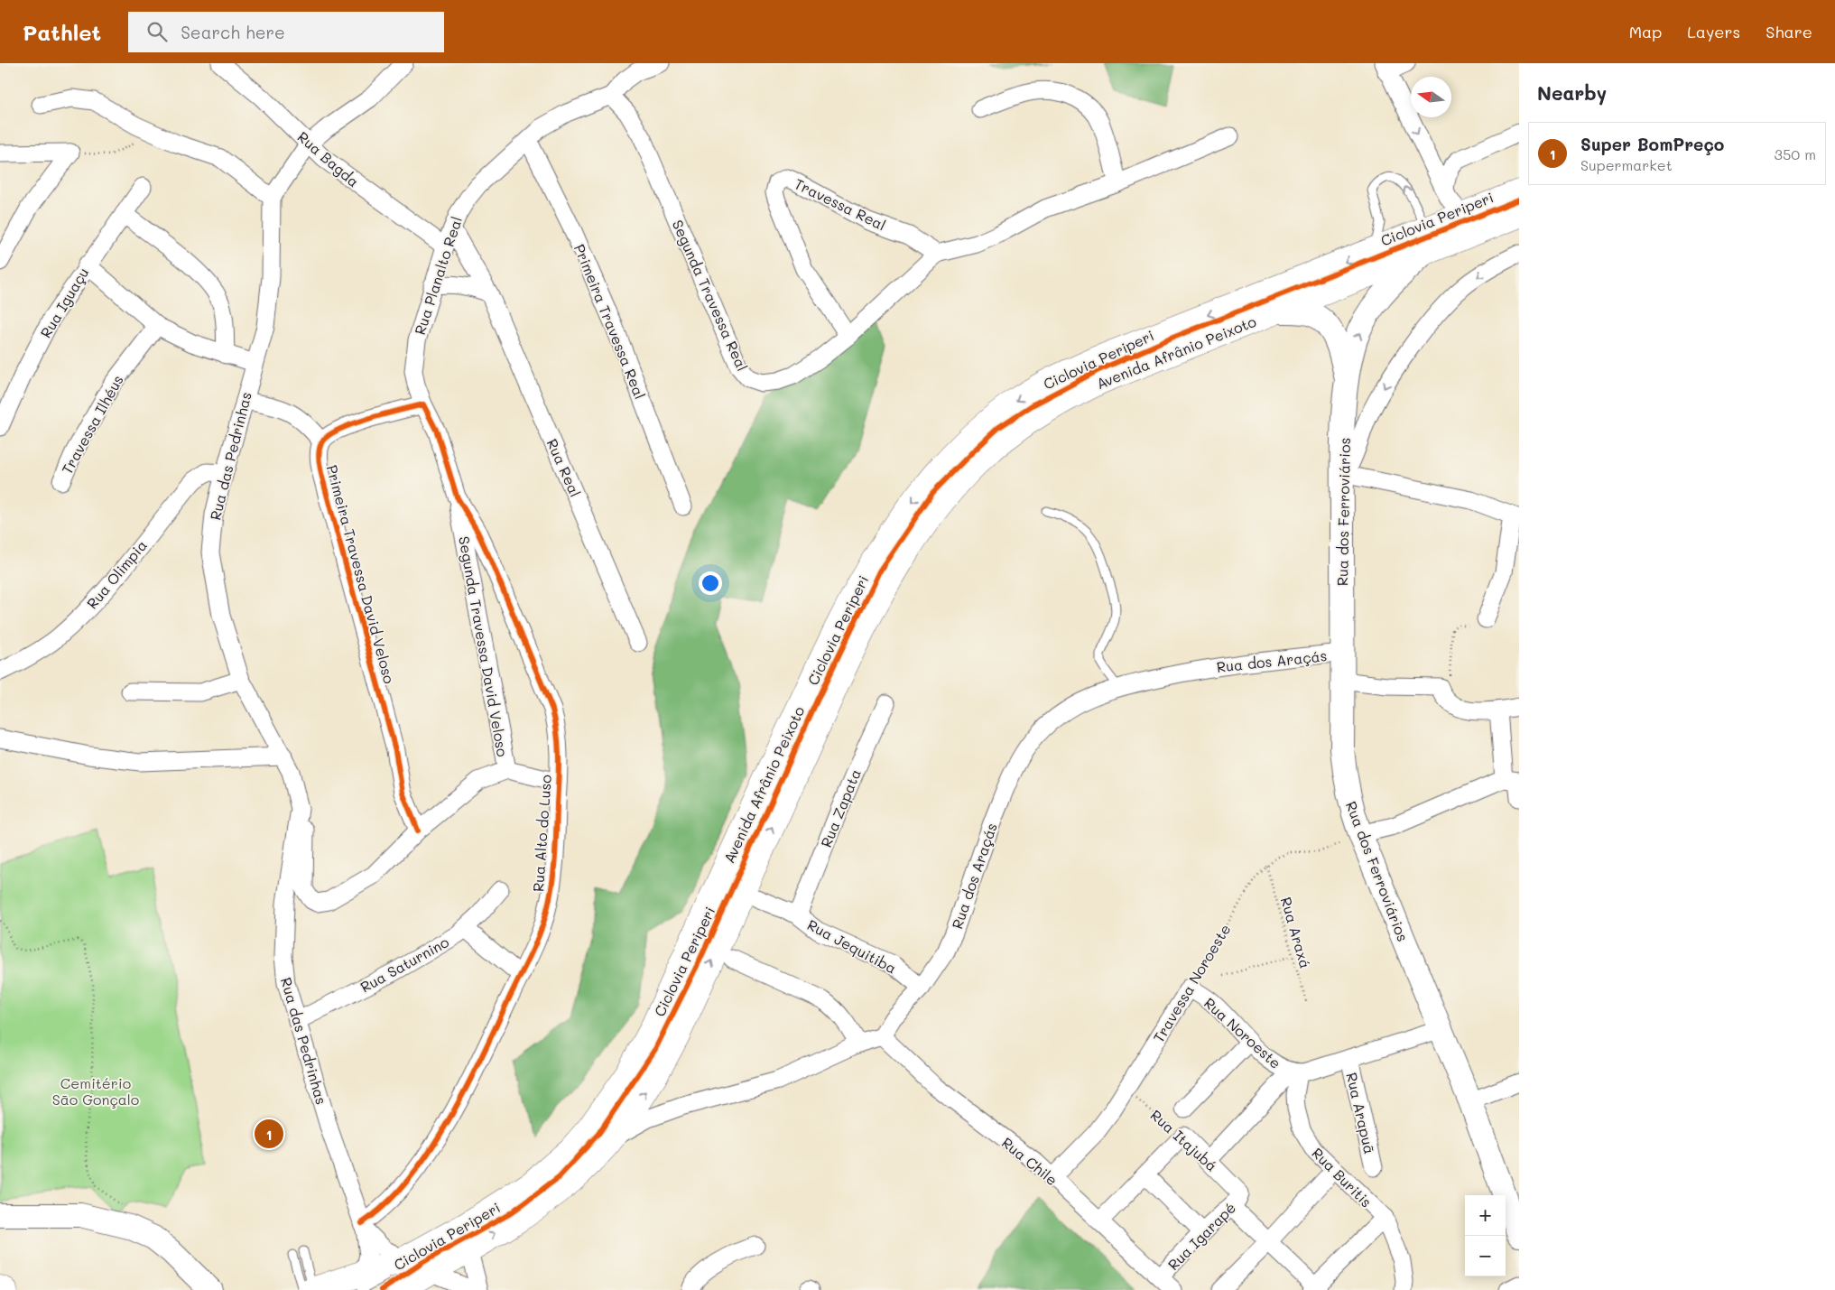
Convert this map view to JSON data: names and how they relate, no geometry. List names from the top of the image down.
{
  "streets": {
    "main road": ["Avenida Afrânio Peixoto", "Rua dos Ferroviários"],
    "street": [
      "Rua Bagda",
      "Travessa Real",
      "Rua Planalto Real",
      "Segunda Travessa Real",
      "Rua Iguaçu",
      "Primeira Travessa Real",
      "Travessa Ilhéus",
      "Rua das Pedrinhas",
      "Rua Real",
      "Rua Olimpia",
      "Primeira Travessa David Veloso",
      "Segunda Travessa David Veloso",
      "Rua dos Araçás",
      "Rua Zapata",
      "Rua Alto do Luso",
      "Rua Jequitiba",
      "Rua Saturnino",
      "Travessa Noroeste",
      "Rua Noroeste",
      "Rua Arapuã",
      "Rua Itajubá",
      "Rua Chile",
      "Rua Buritis",
      "Rua Igarapé"
    ],
    "path": ["Rua Araxá"],
    "cycle path": ["Ciclovia Periperi"]
  },
  "crossings": [
    ["Rua Bagda", "Rua Planalto Real"],
    ["Travessa Real", "Segunda Travessa Real"],
    ["Rua Planalto Real", "Segunda Travessa Real"],
    ["Rua Planalto Real", "Primeira Travessa Real"],
    ["Rua Planalto Real", "Rua Real"],
    ["Rua Planalto Real", "Rua Alto do Luso"],
    ["Avenida Afrânio Peixoto", "Rua das Pedrinhas"],
    ["Avenida Afrânio Peixoto", "Rua dos Ferroviários"],
    ["Rua das Pedrinhas", "Rua Olimpia"],
    ["Rua das Pedrinhas", "Rua Alto do Luso"],
    ["Rua das Pedrinhas", "Rua Saturnino"],
    ["Rua dos Ferroviários", "Rua dos Araçás"],
    ["Rua dos Ferroviários", "Travessa Noroeste"],
    ["Segunda Travessa David Veloso", "Rua Alto do Luso"],
    ["Rua dos Araçás", "Rua Jequitiba"],
    ["Rua dos Araçás", "Rua Chile"],
    ["Rua Zapata", "Rua Jequitiba"],
    ["Rua Araxá", "Travessa Noroeste"],
    ["Travessa Noroeste", "Rua Noroeste"],
    ["Travessa Noroeste", "Rua Itajubá"],
    ["Travessa Noroeste", "Rua Chile"],
    ["Rua Noroeste", "Rua Buritis"],
    ["Rua Itajubá", "Rua Igarapé"],
    ["Rua Chile", "Rua Igarapé"]
  ],
  "parks": ["Cemitério São Gonçalo"],
  "north": "left",
  "page": {
    "header": "Pathlet",
    "search": "Search here",
    "nav": ["Map", "Layers", "Share"],
    "heading": "Nearby",
    "list": [
      {
        "mark": "1",
        "name": "Super BomPreço",
        "note": "Supermarket",
        "value": "350 m"
      }
    ],
    "pins": "1",
    "map_buttons": ["+", "−"]
  }
}
